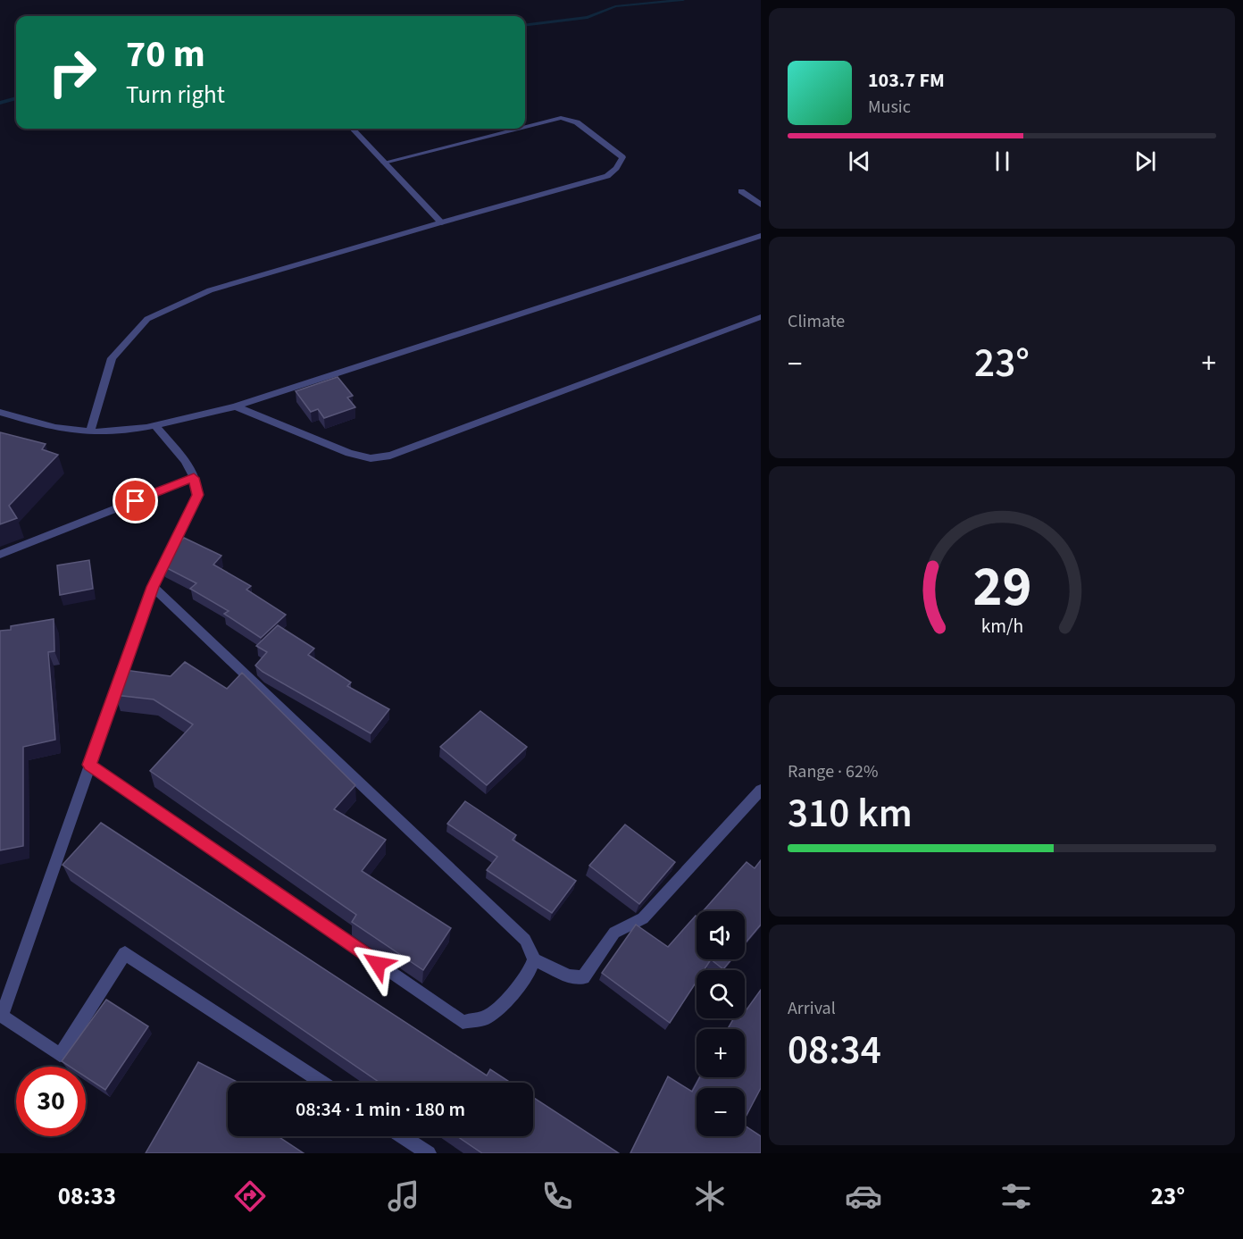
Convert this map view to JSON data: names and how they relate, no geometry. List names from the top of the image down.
{
  "page": {
    "turn": ["70 m", "Turn right"],
    "song": ["103.7 FM", "Music"],
    "tile": [
      "Climate",
      ["Range · 62%", "310 km"],
      ["Arrival", "08:34"]
    ],
    "heat": ["−", "23°", "+"],
    "map_buttons": ["+", "−"],
    "limit": "30",
    "trip": "08:34 · 1 min · 180 m",
    "tabs": ["08:33", "23°"],
    "gauge": ["29", "km/h"]
  }
}
